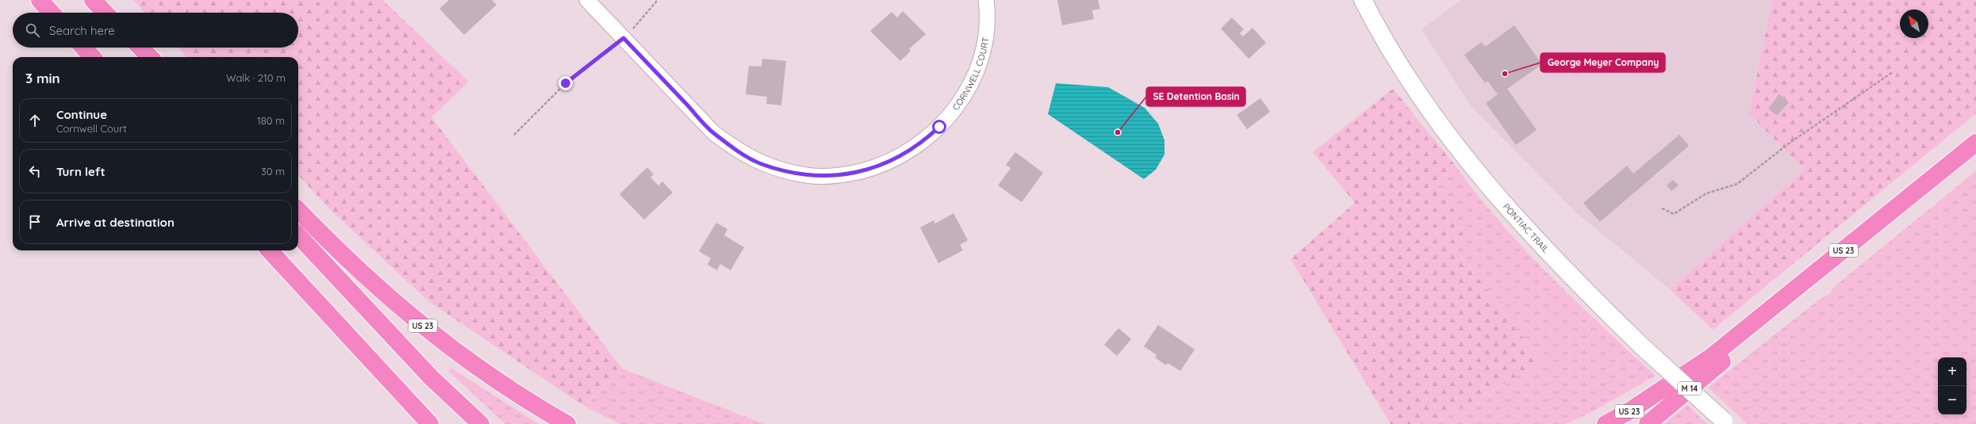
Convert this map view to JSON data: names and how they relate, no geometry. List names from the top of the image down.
{
  "streets": {
    "highway": ["US 23", "M 14"],
    "main road": ["PONTIAC TRAIL"],
    "street": ["CORNWELL COURT"]
  },
  "places": ["George Meyer Company", "SE Detention Basin"],
  "north": "top left",
  "page": {
    "search": "Search here",
    "heading": ["3 min", "Walk · 210 m"],
    "list": [
      ["Continue", "Cornwell Court", "180 m"],
      ["Turn left", "30 m"],
      "Arrive at destination"
    ],
    "map_buttons": ["+", "−"]
  }
}
